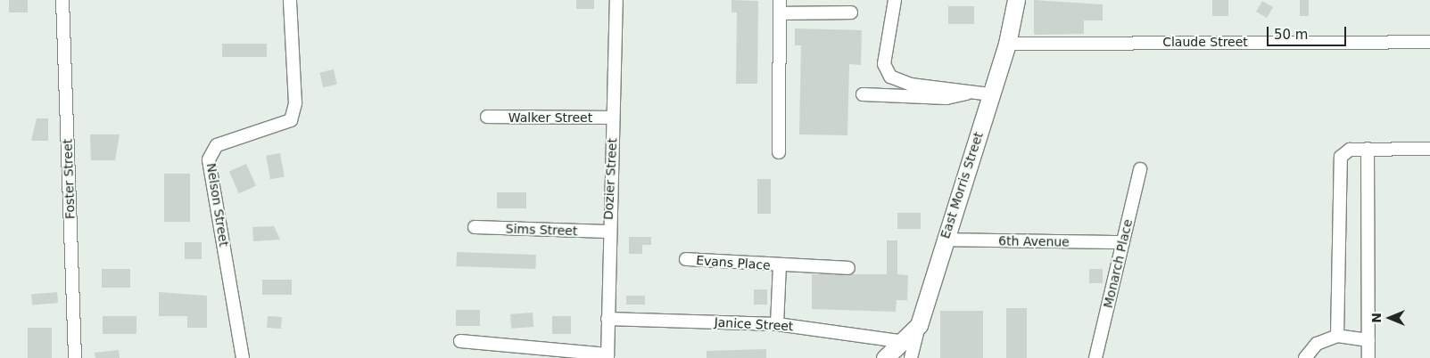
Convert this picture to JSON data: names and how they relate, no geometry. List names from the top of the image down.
{
  "streets": {
    "main road": ["East Morris Street"],
    "street": [
      "Claude Street",
      "Walker Street",
      "Foster Street",
      "Dozier Street",
      "Nelson Street",
      "Sims Street",
      "6th Avenue",
      "Evans Place",
      "Monarch Place",
      "Janice Street"
    ]
  },
  "crossings": [
    ["Claude Street", "East Morris Street"],
    ["Walker Street", "Dozier Street"],
    ["Dozier Street", "Sims Street"],
    ["Dozier Street", "Janice Street"],
    ["East Morris Street", "6th Avenue"],
    ["6th Avenue", "Monarch Place"],
    ["Evans Place", "Janice Street"]
  ],
  "scale_bar": "50 m",
  "north": "left"
}
